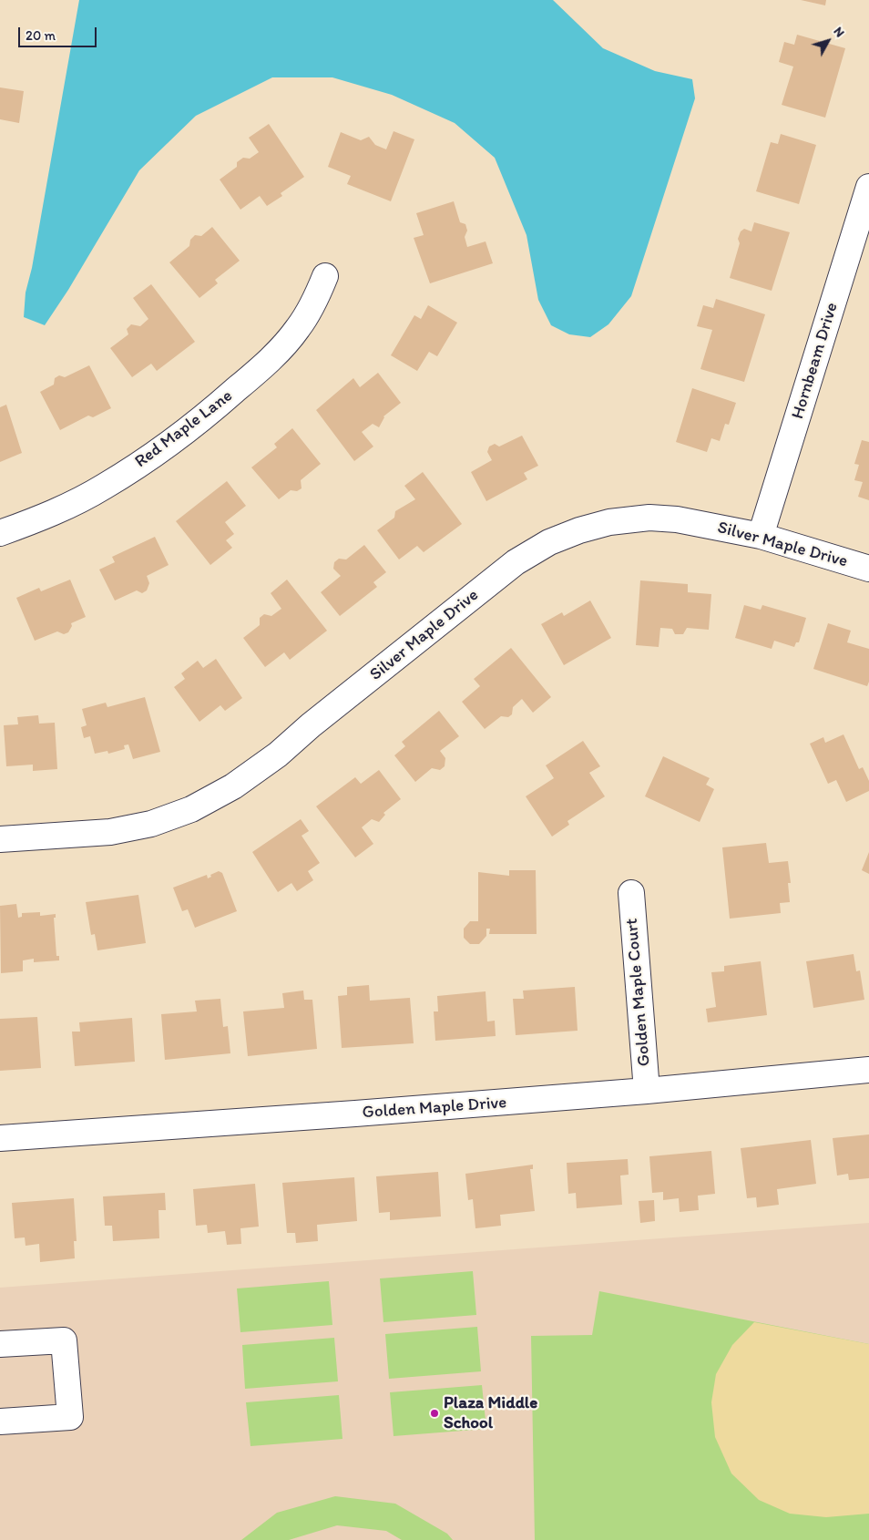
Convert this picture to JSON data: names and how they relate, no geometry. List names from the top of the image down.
{
  "streets": {
    "street": [
      "Hornbeam Drive",
      "Red Maple Lane",
      "Silver Maple Drive",
      "Golden Maple Court",
      "Golden Maple Drive"
    ]
  },
  "crossings": [
    ["Hornbeam Drive", "Silver Maple Drive"],
    ["Golden Maple Court", "Golden Maple Drive"]
  ],
  "places": ["Plaza Middle School"],
  "scale_bar": "20 m",
  "north": "top right"
}
